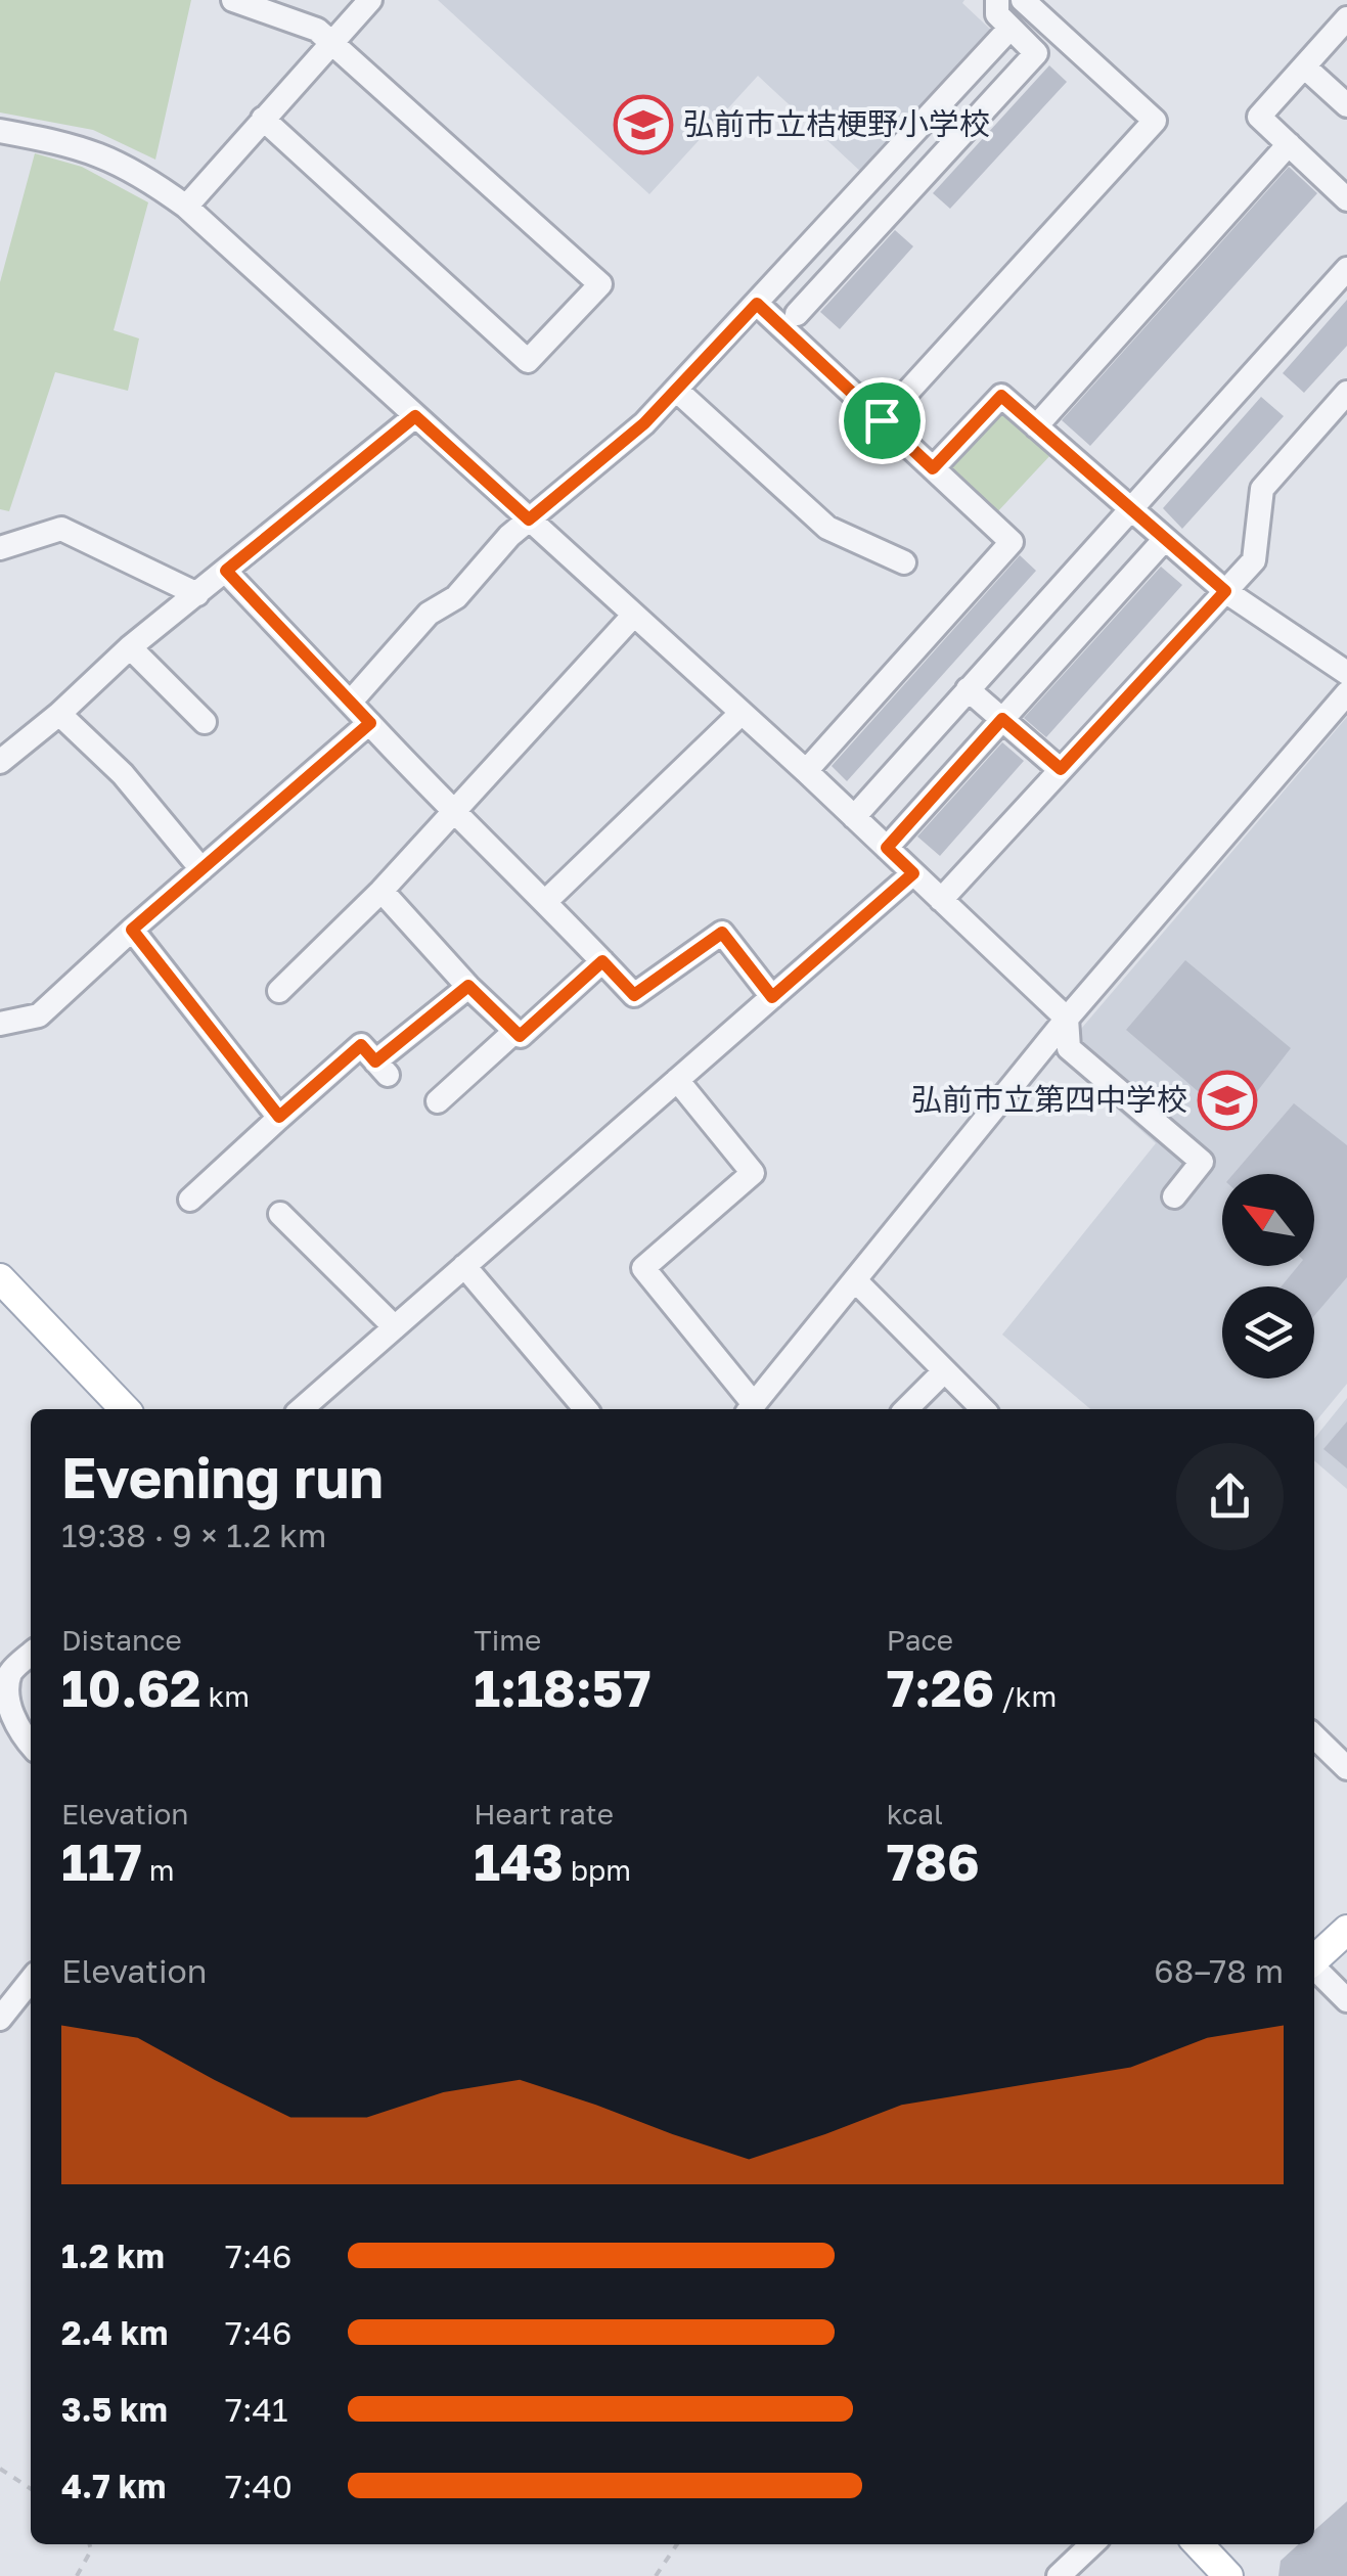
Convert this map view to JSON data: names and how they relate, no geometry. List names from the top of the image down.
{
  "places": {
    "school or university": ["弘前市立桔梗野小学校", "弘前市立第四中学校"]
  },
  "north": "top left",
  "page": {
    "heading": ["Evening run", "19:38 · 9 × 1.2 km"],
    "stats": [
      ["Distance", "10.62 km"],
      ["Time", "1:18:57"],
      ["Pace", "7:26 /km"],
      ["Elevation", "117 m"],
      ["Heart rate", "143 bpm"],
      ["kcal", "786"]
    ],
    "chart": ["Elevation", "68–78 m"],
    "list": [
      {
        "name": "1.2 km",
        "note": "7:46"
      },
      {
        "name": "2.4 km",
        "note": "7:46"
      },
      {
        "name": "3.5 km",
        "note": "7:41"
      },
      {
        "name": "4.7 km",
        "note": "7:40"
      }
    ]
  }
}
